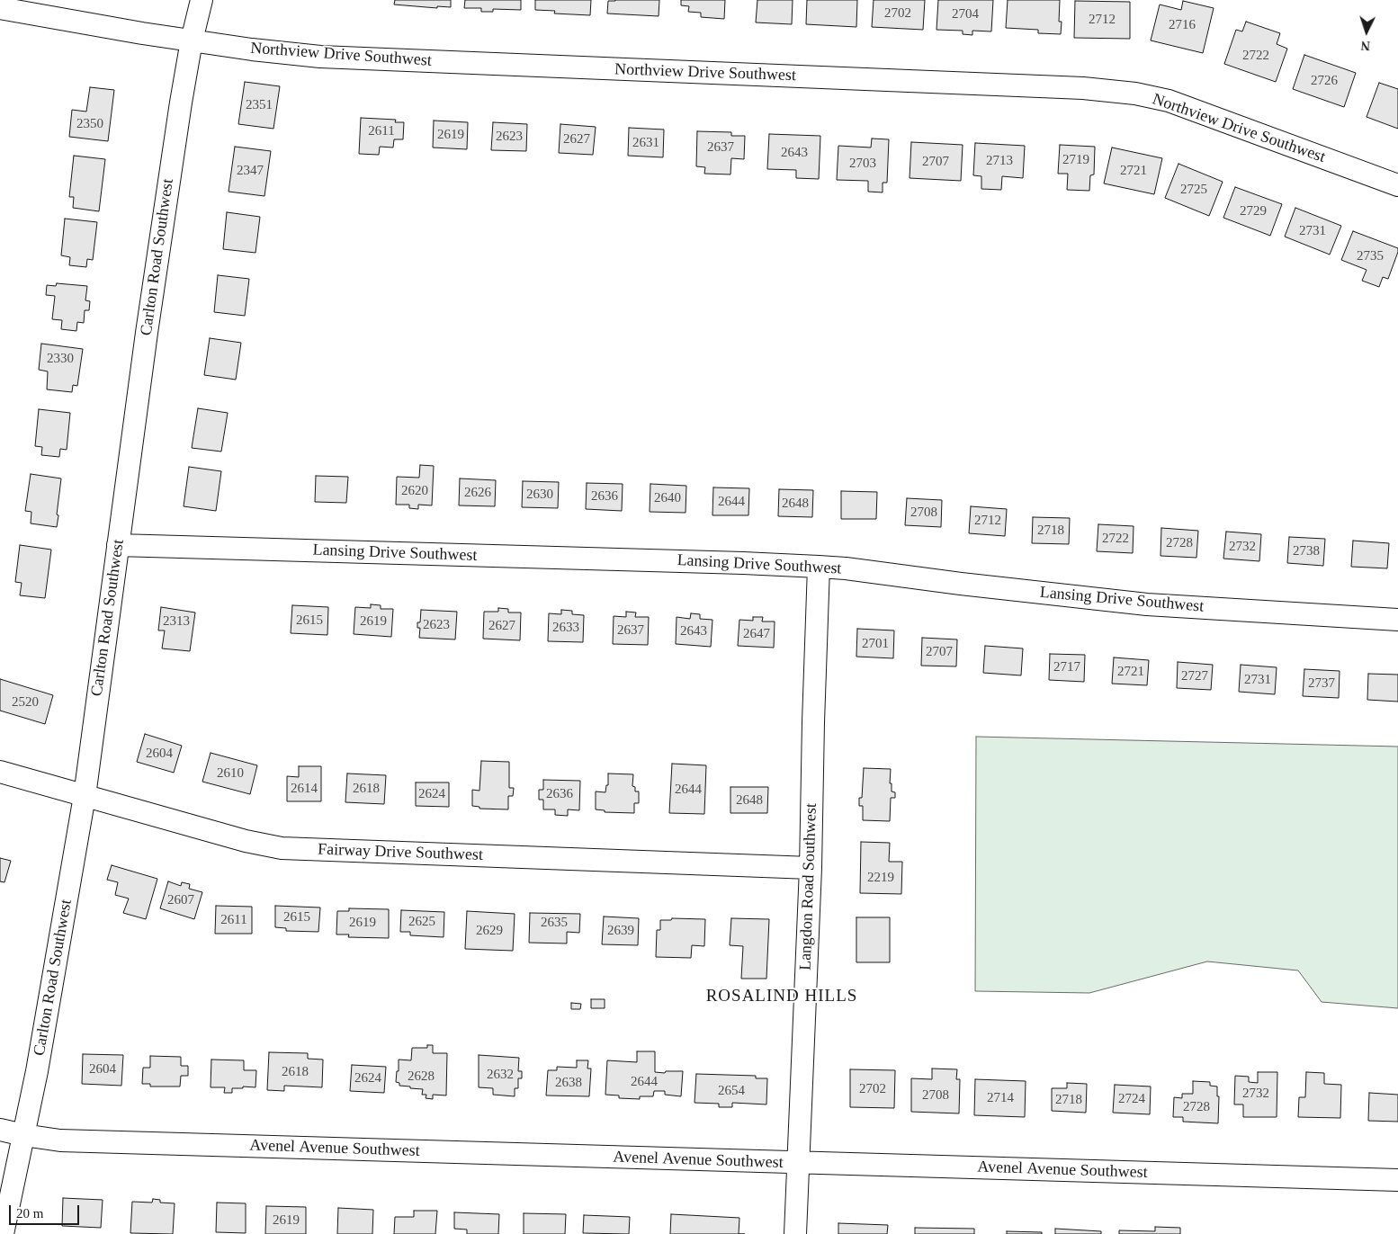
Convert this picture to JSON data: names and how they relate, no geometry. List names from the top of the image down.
{
  "streets": {
    "street": [
      "Northview Drive Southwest",
      "Carlton Road Southwest",
      "Lansing Drive Southwest",
      "Fairway Drive Southwest",
      "Langdon Road Southwest",
      "Avenel Avenue Southwest"
    ]
  },
  "crossings": [
    ["Northview Drive Southwest", "Carlton Road Southwest"],
    ["Carlton Road Southwest", "Lansing Drive Southwest"],
    ["Carlton Road Southwest", "Fairway Drive Southwest"],
    ["Carlton Road Southwest", "Avenel Avenue Southwest"],
    ["Lansing Drive Southwest", "Langdon Road Southwest"],
    ["Fairway Drive Southwest", "Langdon Road Southwest"],
    ["Langdon Road Southwest", "Avenel Avenue Southwest"]
  ],
  "districts": ["ROSALIND HILLS"],
  "house_numbers": [
    "2702",
    "2704",
    "2712",
    "2716",
    "2722",
    "2726",
    "2351",
    "2350",
    "2611",
    "2619",
    "2623",
    "2627",
    "2631",
    "2637",
    "2643",
    "2719",
    "2713",
    "2707",
    "2703",
    "2347",
    "2721",
    "2725",
    "2729",
    "2731",
    "2735",
    "2330",
    "2620",
    "2626",
    "2630",
    "2636",
    "2640",
    "2644",
    "2648",
    "2708",
    "2712",
    "2718",
    "2722",
    "2728",
    "2732",
    "2738",
    "2615",
    "2313",
    "2619",
    "2623",
    "2627",
    "2633",
    "2637",
    "2643",
    "2647",
    "2701",
    "2707",
    "2717",
    "2721",
    "2727",
    "2731",
    "2737",
    "2520",
    "2604",
    "2610",
    "2614",
    "2618",
    "2644",
    "2624",
    "2636",
    "2648",
    "2219",
    "2607",
    "2615",
    "2611",
    "2625",
    "2619",
    "2635",
    "2629",
    "2639",
    "2604",
    "2618",
    "2632",
    "2628",
    "2624",
    "2644",
    "2638",
    "2702",
    "2654",
    "2732",
    "2708",
    "2714",
    "2724",
    "2718",
    "2728",
    "2619"
  ],
  "scale_bar": "20 m",
  "north": "bottom"
}
